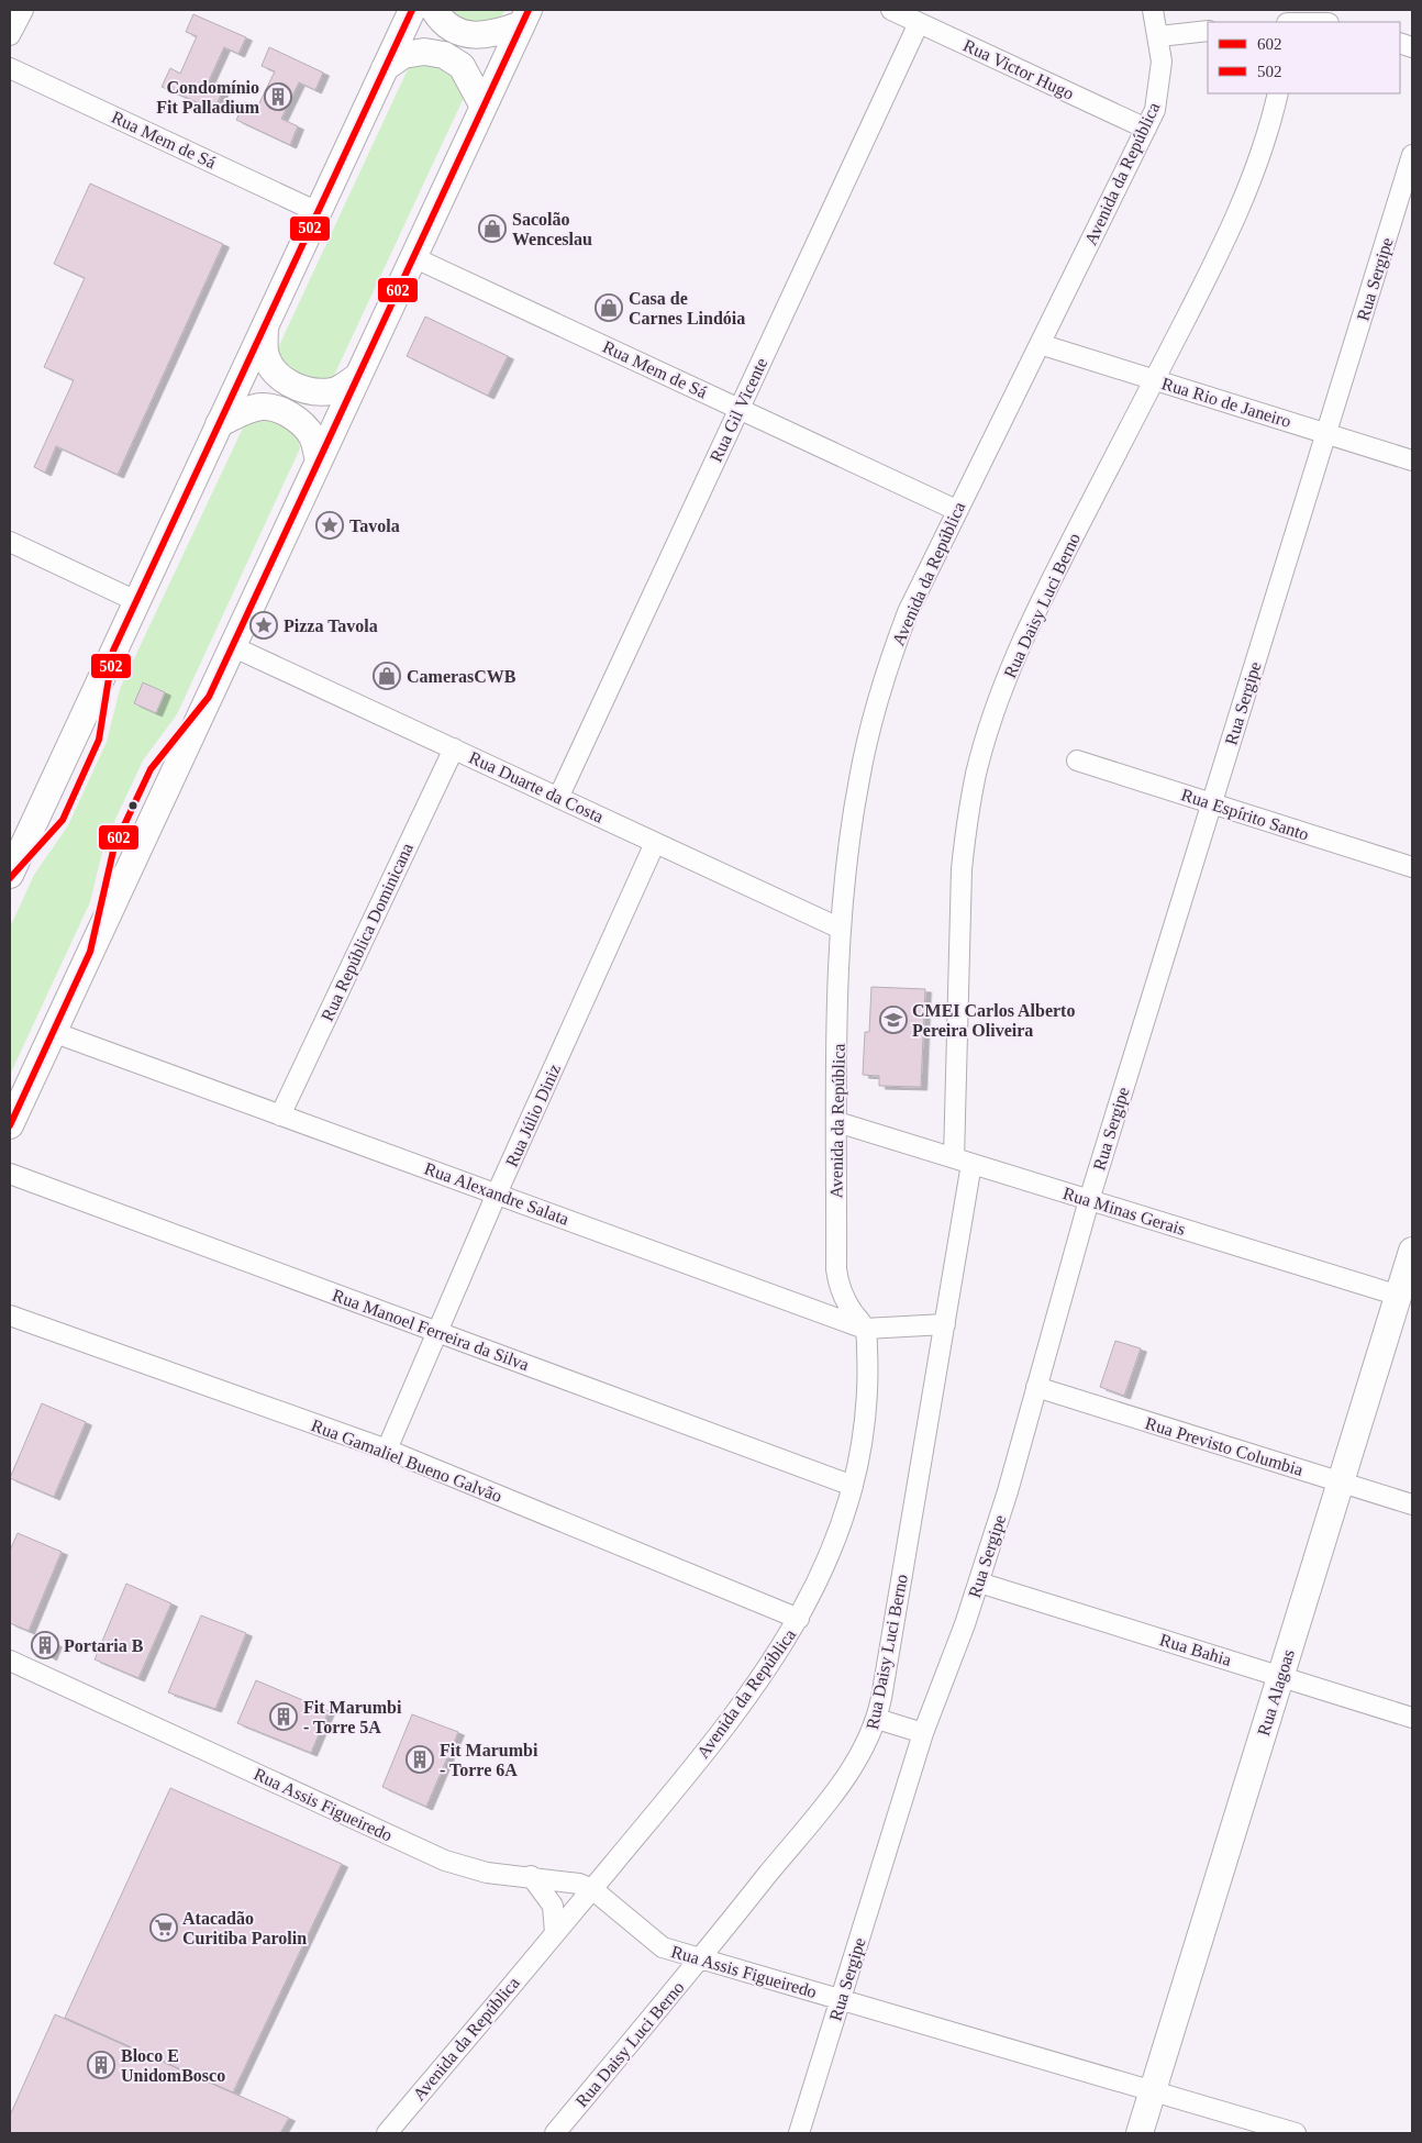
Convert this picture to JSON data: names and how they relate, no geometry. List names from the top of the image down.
{
  "streets": {
    "main road": ["Rua Alagoas"],
    "street": [
      "Rua Victor Hugo",
      "Rua Mem de Sá",
      "Avenida da República",
      "Rua Sergipe",
      "Rua Rio de Janeiro",
      "Rua Gil Vicente",
      "Rua Daisy Luci Berno",
      "Rua Duarte da Costa",
      "Rua Espírito Santo",
      "Rua República Dominicana",
      "Rua Júlio Diniz",
      "Rua Alexandre Salata",
      "Rua Minas Gerais",
      "Rua Manoel Ferreira da Silva",
      "Rua Previsto Columbia",
      "Rua Gamaliel Bueno Galvão",
      "Rua Bahia",
      "Rua Assis Figueiredo"
    ]
  },
  "crossings": [
    ["Rua Victor Hugo", "Avenida da República"],
    ["Rua Victor Hugo", "Rua Gil Vicente"],
    ["Rua Mem de Sá", "Avenida da República"],
    ["Rua Mem de Sá", "Rua Gil Vicente"],
    ["Avenida da República", "Rua Rio de Janeiro"],
    ["Avenida da República", "Rua Duarte da Costa"],
    ["Avenida da República", "Rua Alexandre Salata"],
    ["Avenida da República", "Rua Minas Gerais"],
    ["Avenida da República", "Rua Manoel Ferreira da Silva"],
    ["Avenida da República", "Rua Gamaliel Bueno Galvão"],
    ["Avenida da República", "Rua Assis Figueiredo"],
    ["Rua Sergipe", "Rua Rio de Janeiro"],
    ["Rua Sergipe", "Rua Espírito Santo"],
    ["Rua Sergipe", "Rua Minas Gerais"],
    ["Rua Sergipe", "Rua Previsto Columbia"],
    ["Rua Sergipe", "Rua Bahia"],
    ["Rua Sergipe", "Rua Assis Figueiredo"],
    ["Rua Rio de Janeiro", "Rua Daisy Luci Berno"],
    ["Rua Gil Vicente", "Rua Duarte da Costa"],
    ["Rua Daisy Luci Berno", "Rua Alexandre Salata"],
    ["Rua Daisy Luci Berno", "Rua Minas Gerais"],
    ["Rua Daisy Luci Berno", "Rua Assis Figueiredo"],
    ["Rua Duarte da Costa", "Rua República Dominicana"],
    ["Rua Duarte da Costa", "Rua Júlio Diniz"],
    ["Rua República Dominicana", "Rua Alexandre Salata"],
    ["Rua Júlio Diniz", "Rua Alexandre Salata"],
    ["Rua Júlio Diniz", "Rua Manoel Ferreira da Silva"],
    ["Rua Júlio Diniz", "Rua Gamaliel Bueno Galvão"],
    ["Rua Minas Gerais", "Rua Alagoas"],
    ["Rua Previsto Columbia", "Rua Alagoas"],
    ["Rua Bahia", "Rua Alagoas"],
    ["Rua Alagoas", "Rua Assis Figueiredo"]
  ],
  "places": {
    "building": [
      "Condomínio Fit Palladium",
      "Portaria B",
      "Fit Marumbi - Torre 5A",
      "Fit Marumbi - Torre 6A",
      "Bloco E UnidomBosco"
    ],
    "shop": ["Sacolão Wenceslau", "Casa de Carnes Lindóia", "CamerasCWB"],
    "place": ["Tavola", "Pizza Tavola"],
    "school or university": ["CMEI Carlos Alberto Pereira Oliveira"],
    "supermarket": ["Atacadão Curitiba Parolin"]
  },
  "lines": ["transit line 602", "transit line 502"],
  "legend": ["602", "502"]
}
